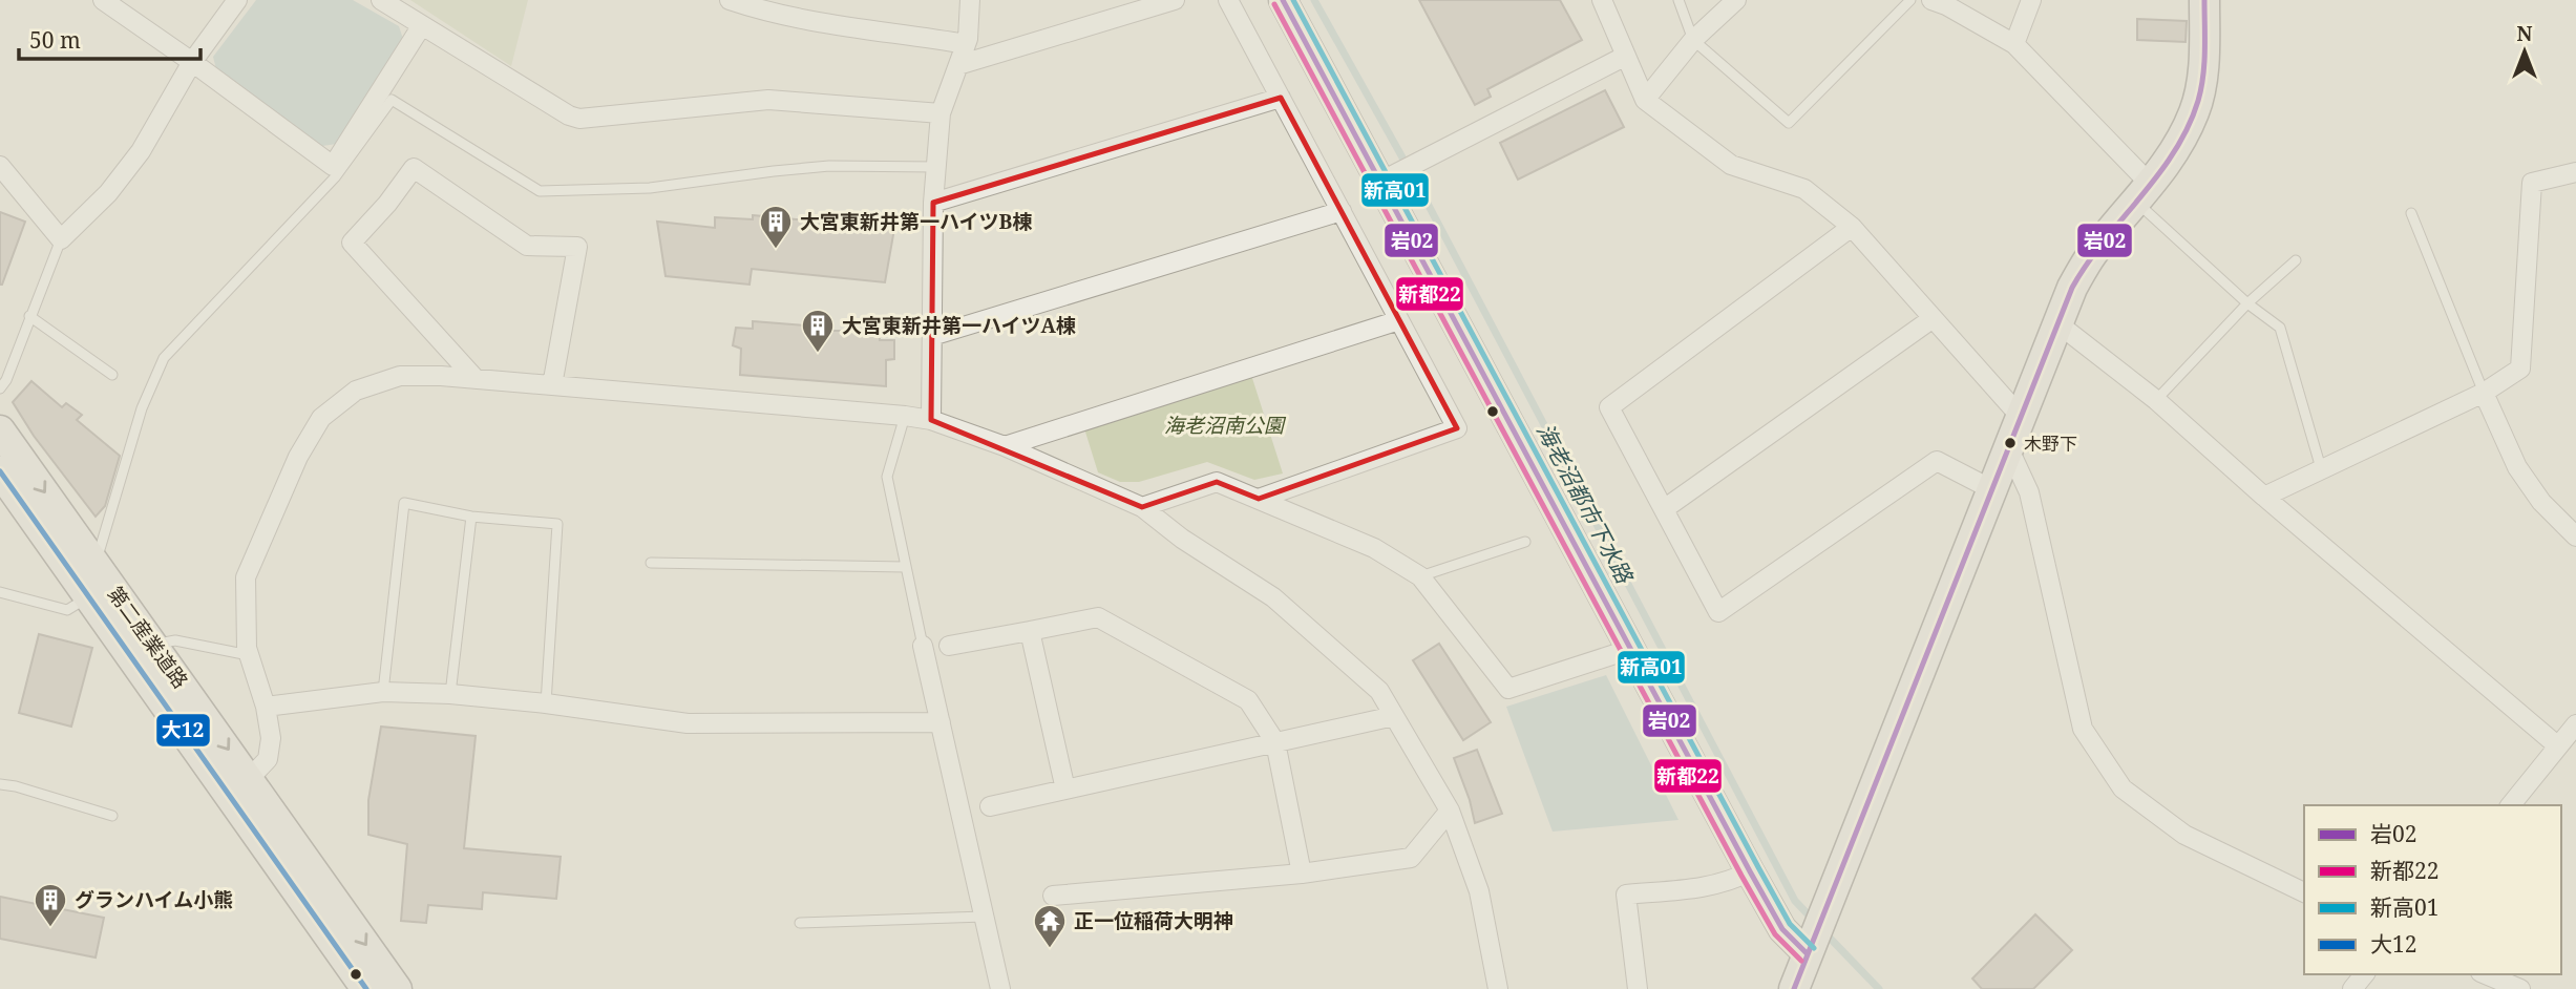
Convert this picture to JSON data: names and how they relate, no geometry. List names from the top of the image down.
{
  "streets": {
    "main road": ["第二産業道路"]
  },
  "water": ["海老沼都市下水路"],
  "parks": ["海老沼南公園"],
  "places": {
    "building": ["大宮東新井第一ハイツB棟", "大宮東新井第一ハイツA棟", "グランハイム小熊"],
    "other": ["木野下"],
    "temple": ["正一位稲荷大明神"]
  },
  "lines": [
    "transit line 岩02",
    "transit line 新高01",
    "transit line 新都22",
    "transit line 大12"
  ],
  "legend": [
    "岩02",
    "新都22",
    "新高01",
    "大12"
  ],
  "scale_bar": "50 m",
  "north": "top"
}
